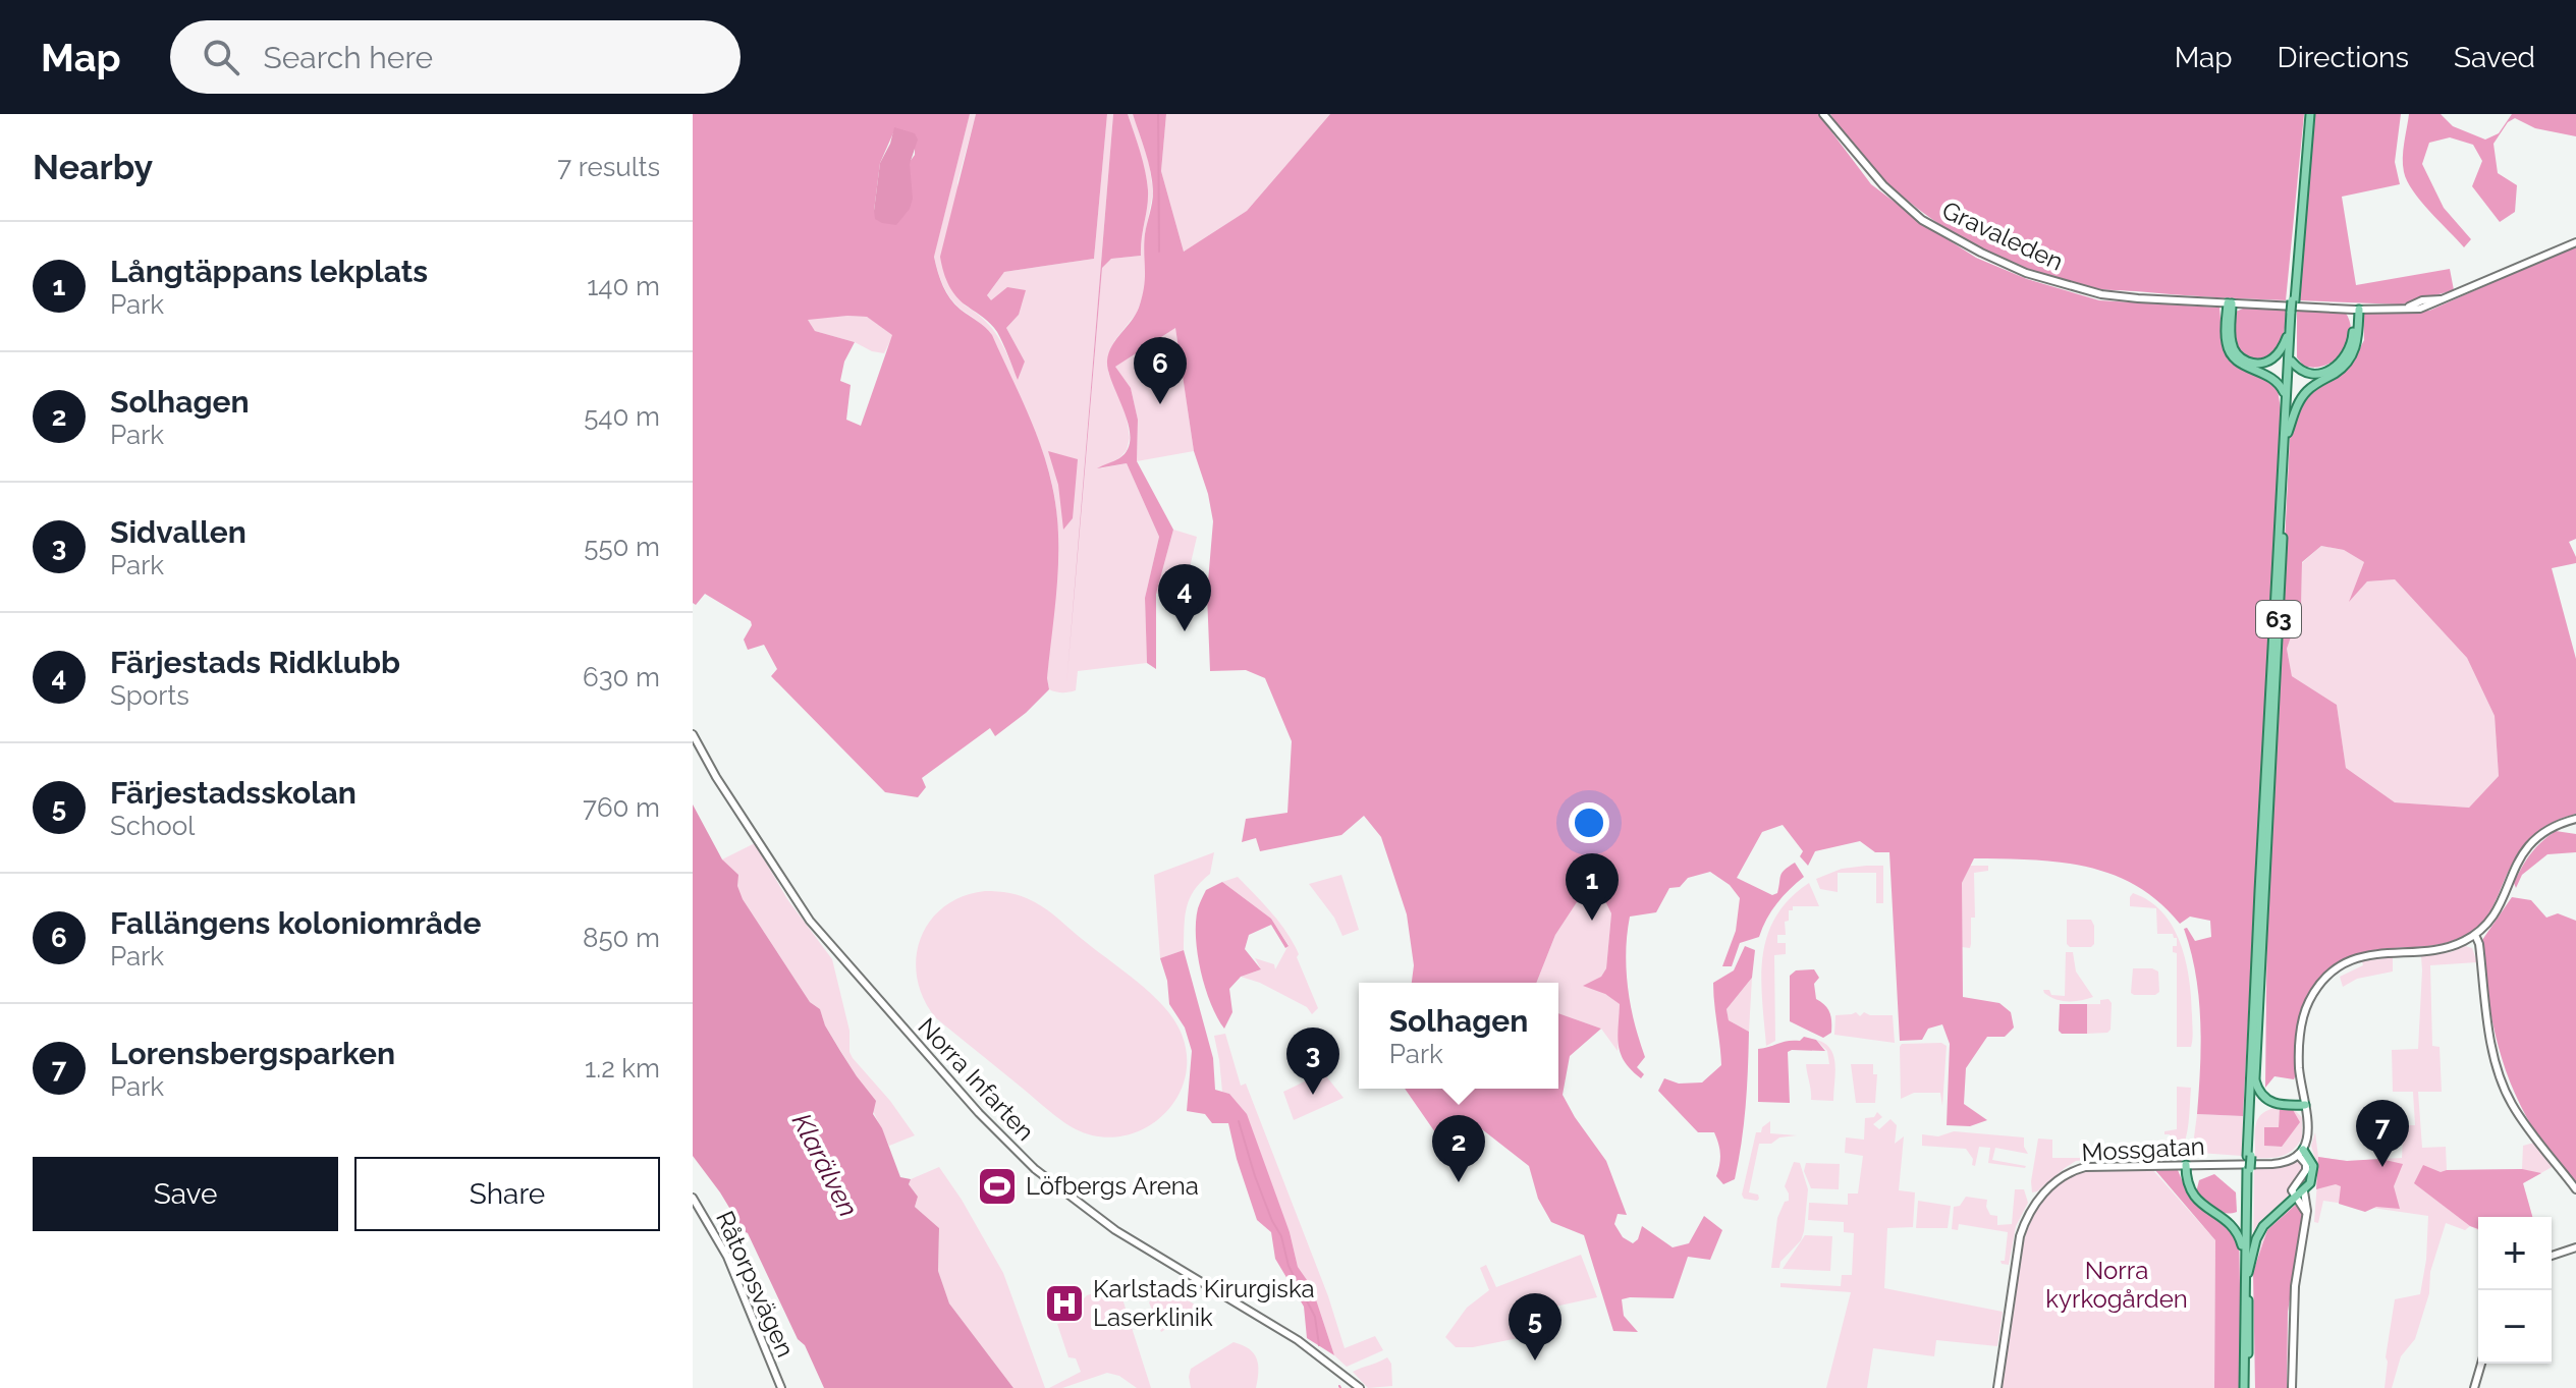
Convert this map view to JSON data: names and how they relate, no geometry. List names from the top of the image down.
{
  "streets": {
    "main road": ["63"],
    "street": [
      "Gravaleden",
      "Norra Infarten",
      "Mossgatan",
      "Råtorpsvägen"
    ]
  },
  "water": ["Klarälven"],
  "parks": ["Norra kyrkogården"],
  "places": {
    "sports": ["Löfbergs Arena"],
    "hospital": ["Karlstads Kirurgiska Laserklinik"]
  },
  "page": {
    "header": "Map",
    "search": "Search here",
    "nav": ["Map", "Directions", "Saved"],
    "heading": ["Nearby", "7 results"],
    "list": [
      {
        "mark": "1",
        "name": "Långtäppans lekplats",
        "note": "Park",
        "value": "140 m"
      },
      {
        "mark": "2",
        "name": "Solhagen",
        "note": "Park",
        "value": "540 m"
      },
      {
        "mark": "3",
        "name": "Sidvallen",
        "note": "Park",
        "value": "550 m"
      },
      {
        "mark": "4",
        "name": "Färjestads Ridklubb",
        "note": "Sports",
        "value": "630 m"
      },
      {
        "mark": "5",
        "name": "Färjestadsskolan",
        "note": "School",
        "value": "760 m"
      },
      {
        "mark": "6",
        "name": "Fallängens koloniområde",
        "note": "Park",
        "value": "850 m"
      },
      {
        "mark": "7",
        "name": "Lorensbergsparken",
        "note": "Park",
        "value": "1.2 km"
      }
    ],
    "pins": [
      "6",
      "4",
      "1",
      "3",
      "7",
      "2",
      "5"
    ],
    "popup": ["Solhagen", "Park"],
    "buttons": ["Save", "Share"],
    "map_buttons": ["+", "−"]
  }
}
